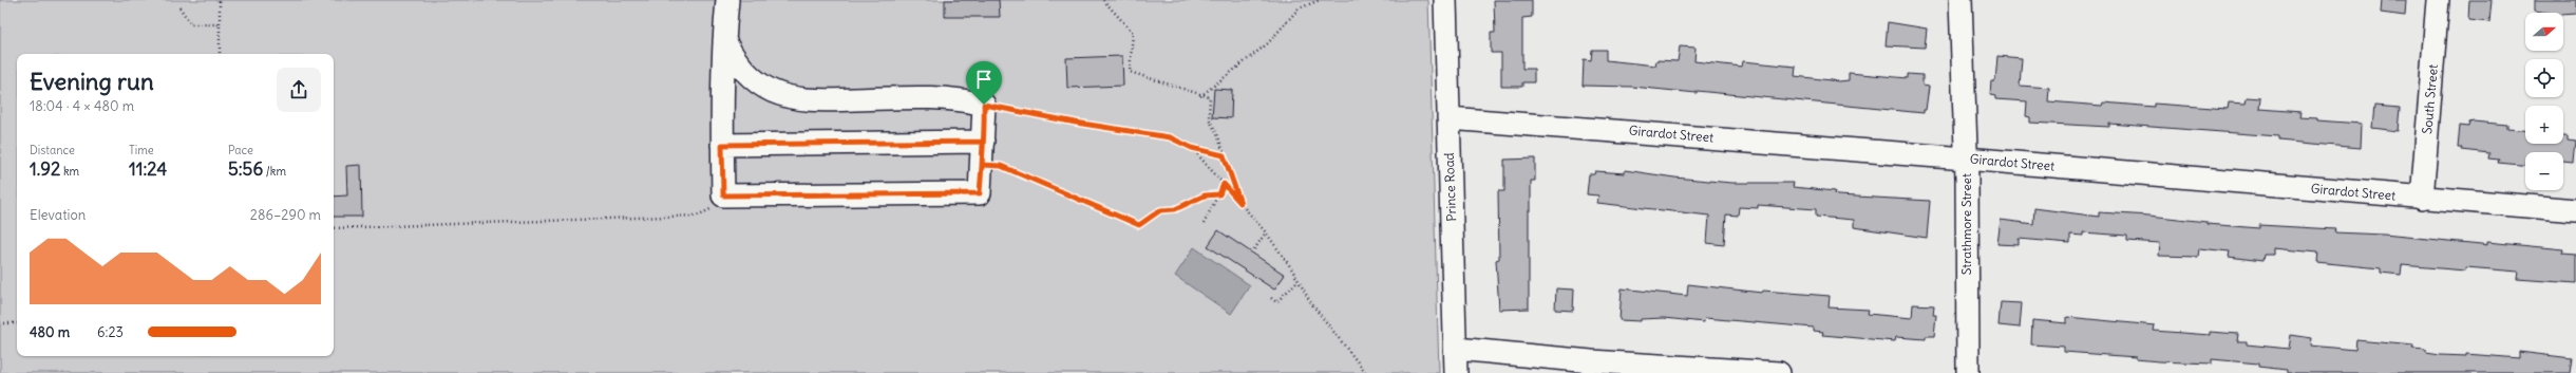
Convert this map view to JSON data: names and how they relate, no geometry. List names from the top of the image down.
{
  "streets": {
    "street": [
      "South Street",
      "Girardot Street",
      "Prince Road",
      "Strathmore Street"
    ]
  },
  "crossings": [
    ["South Street", "Girardot Street"],
    ["Girardot Street", "Prince Road"],
    ["Girardot Street", "Strathmore Street"]
  ],
  "north": "right",
  "page": {
    "map_buttons": ["+", "−"],
    "heading": ["Evening run", "18:04 · 4 × 480 m"],
    "stats": [
      ["Distance", "1.92 km"],
      ["Time", "11:24"],
      ["Pace", "5:56 /km"]
    ],
    "chart": ["Elevation", "286–290 m"],
    "list": [
      {
        "name": "480 m",
        "note": "6:23"
      }
    ]
  }
}
